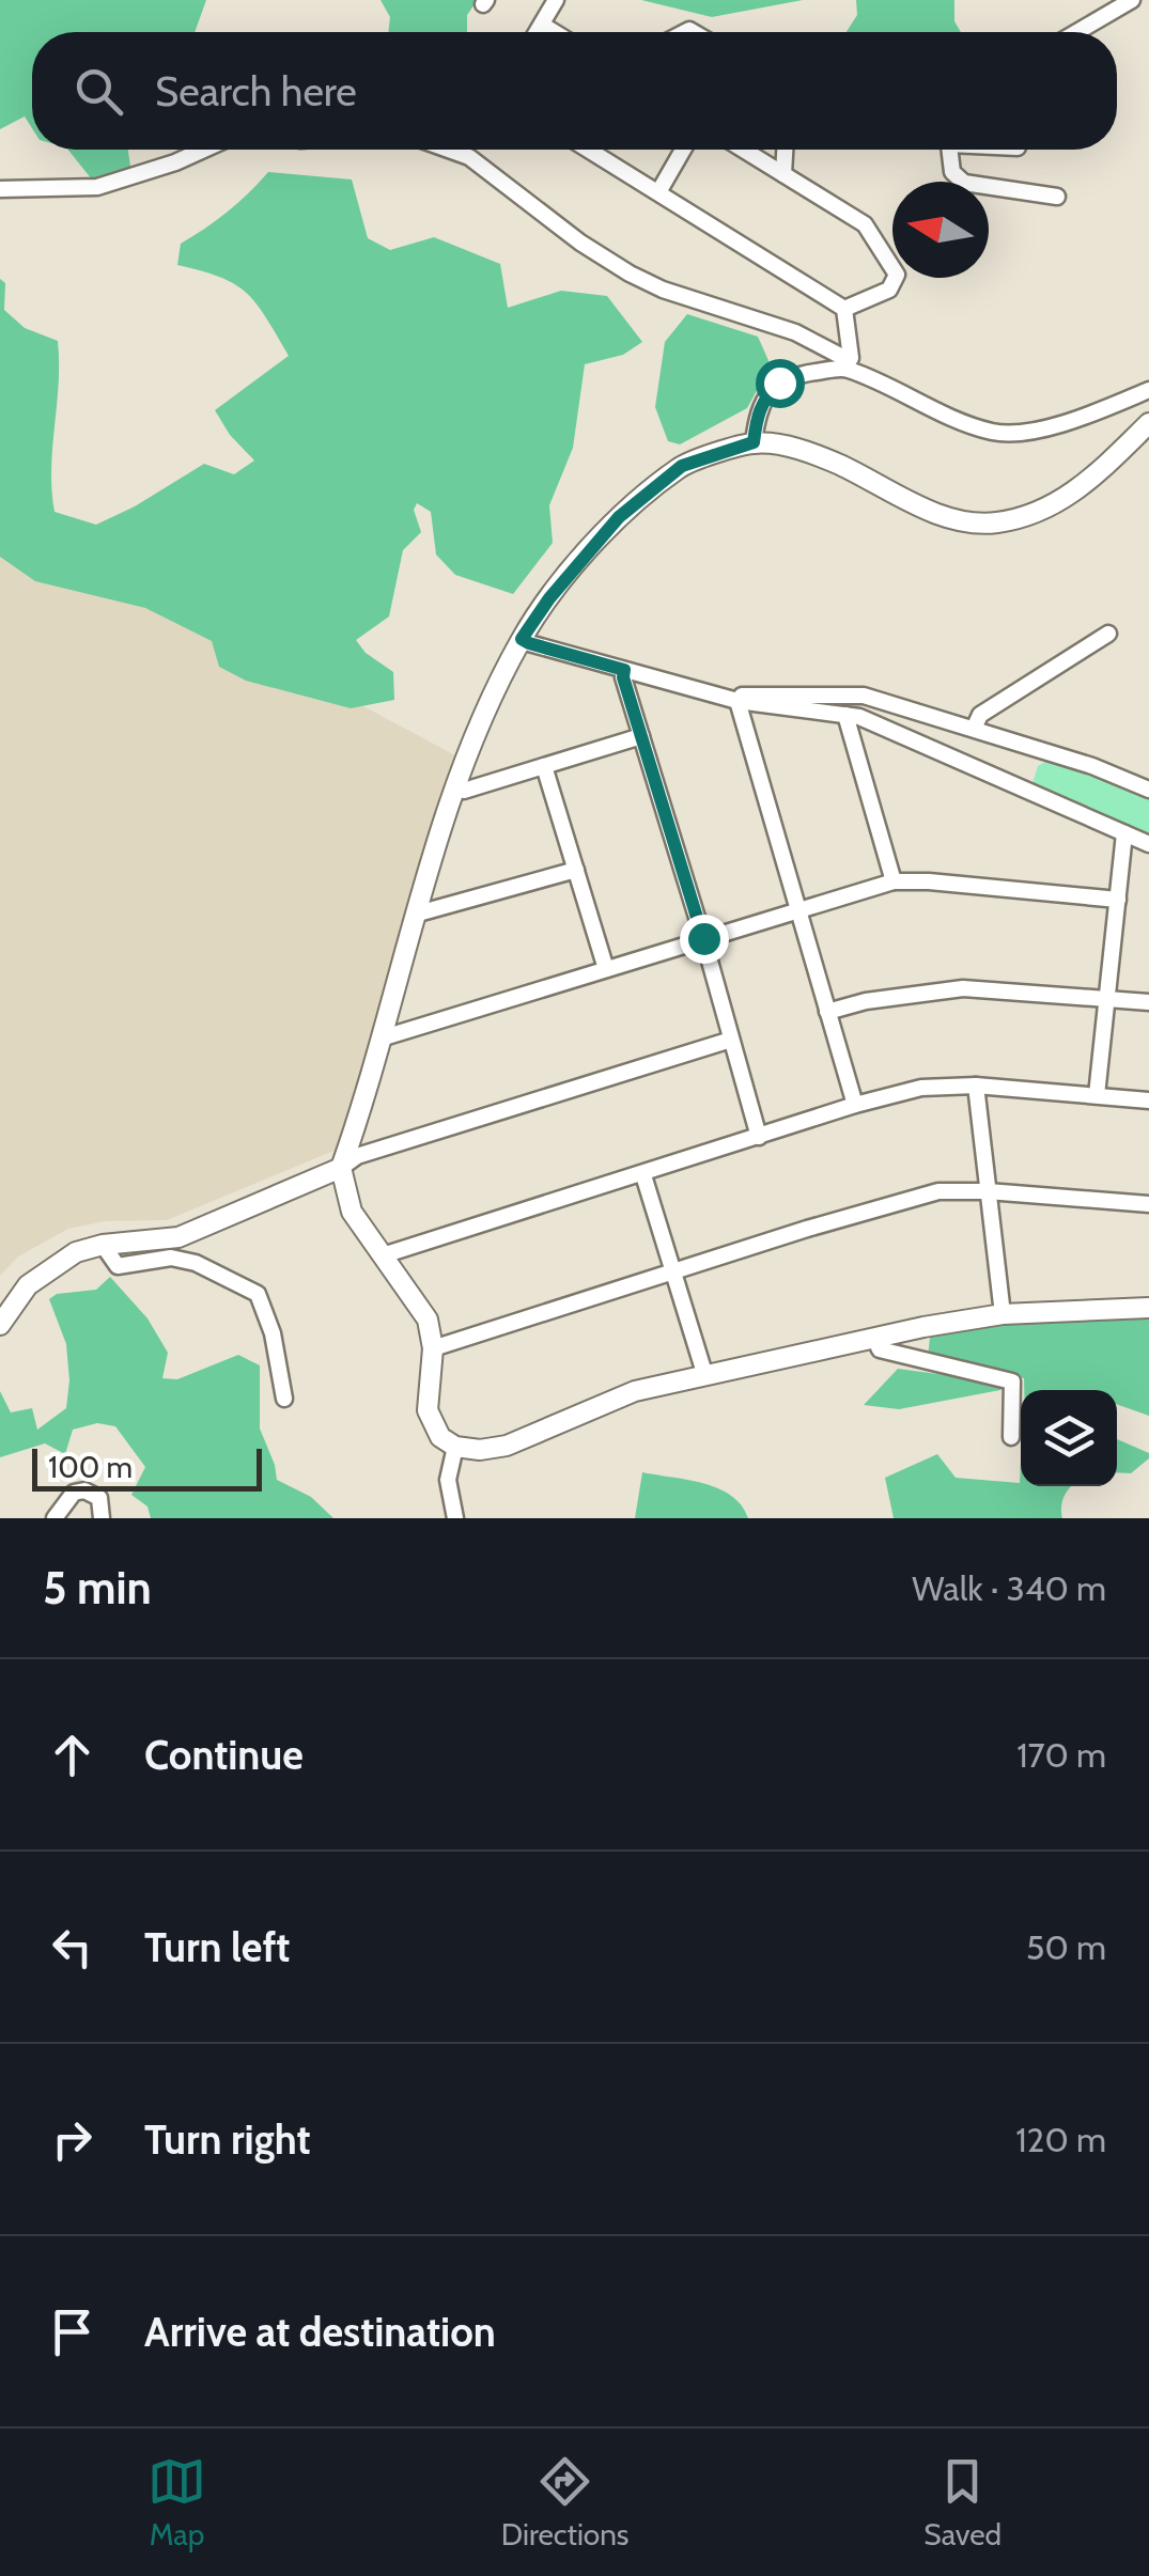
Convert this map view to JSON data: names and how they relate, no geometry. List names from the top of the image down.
{
  "scale_bar": "100 m",
  "north": "left",
  "page": {
    "search": "Search here",
    "scale": "100 m",
    "heading": ["5 min", "Walk · 340 m"],
    "list": [
      ["Continue", "170 m"],
      ["Turn left", "50 m"],
      ["Turn right", "120 m"],
      "Arrive at destination"
    ],
    "nav": ["Map", "Directions", "Saved"]
  }
}
